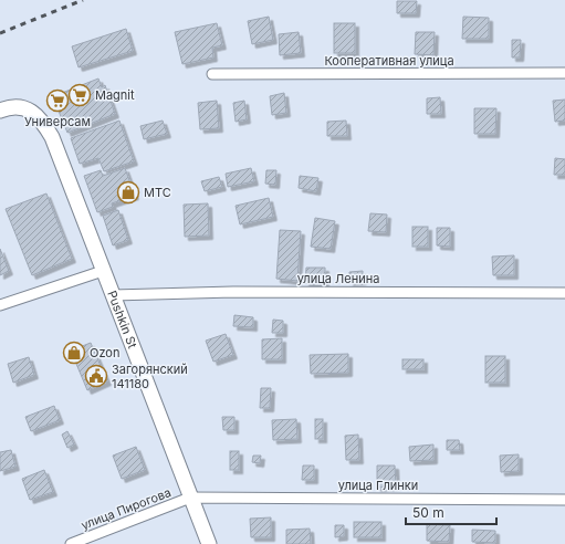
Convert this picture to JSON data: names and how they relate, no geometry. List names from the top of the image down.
{
  "streets": {
    "main road": ["Pushkin St"],
    "street": [
      "Кооперативная улица",
      "улица Ленина",
      "улица Глинки",
      "улица Пирогова"
    ]
  },
  "crossings": [
    ["улица Ленина", "Pushkin St"],
    ["Pushkin St", "улица Глинки"],
    ["Pushkin St", "улица Пирогова"],
    ["улица Глинки", "улица Пирогова"]
  ],
  "places": {
    "supermarket": ["Magnit", "Универсам"],
    "shop": ["МТС", "Ozon"],
    "public building": ["Загорянский 141180"]
  },
  "scale_bar": "50 m"
}
